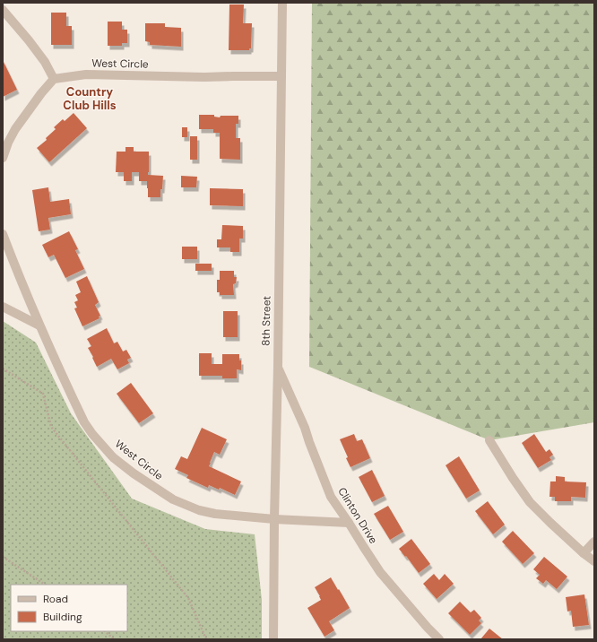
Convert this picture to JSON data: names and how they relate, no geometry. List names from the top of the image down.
{
  "streets": {
    "street": ["West Circle", "8th Street", "Clinton Drive"]
  },
  "crossings": [
    ["West Circle", "8th Street"],
    ["West Circle", "Clinton Drive"],
    ["8th Street", "Clinton Drive"]
  ],
  "districts": ["Country Club Hills"],
  "legend": ["Road", "Building"]
}
